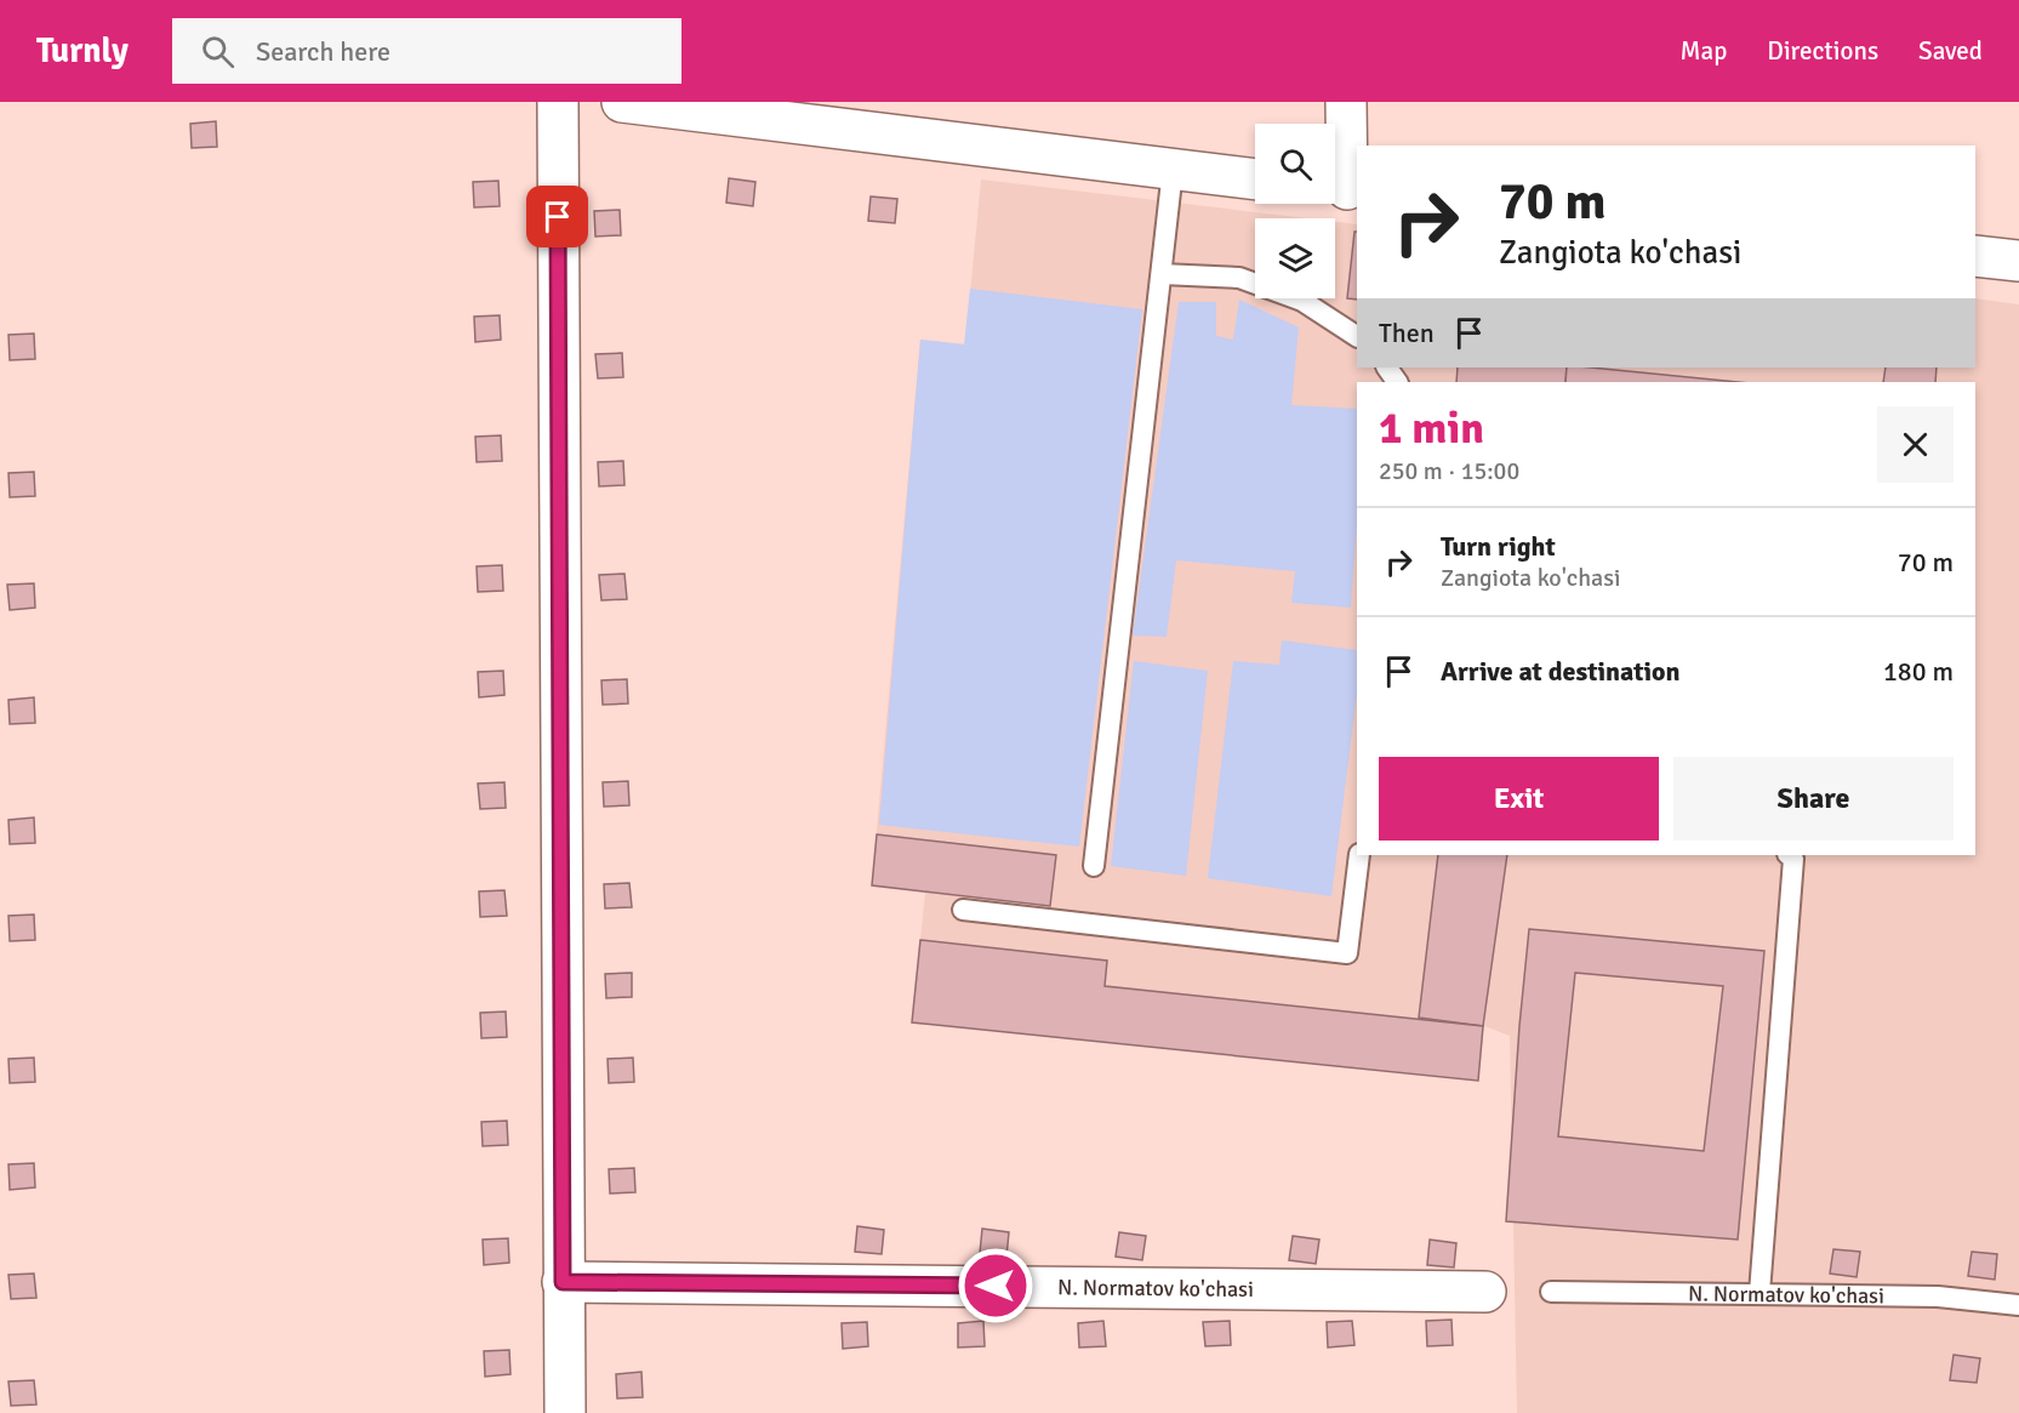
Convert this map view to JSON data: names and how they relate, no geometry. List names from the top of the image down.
{
  "streets": {
    "street": ["N. Normatov ko'chasi"]
  },
  "page": {
    "header": "Turnly",
    "search": "Search here",
    "nav": ["Map", "Directions", "Saved"],
    "turn": ["70 m", "Zangiota ko'chasi"],
    "then": "Then",
    "heading": ["1 min", "250 m · 15:00"],
    "list": [
      {
        "name": "Turn right",
        "note": "Zangiota ko'chasi",
        "value": "70 m"
      },
      {
        "name": "Arrive at destination",
        "value": "180 m"
      }
    ],
    "buttons": ["Exit", "Share"]
  }
}
